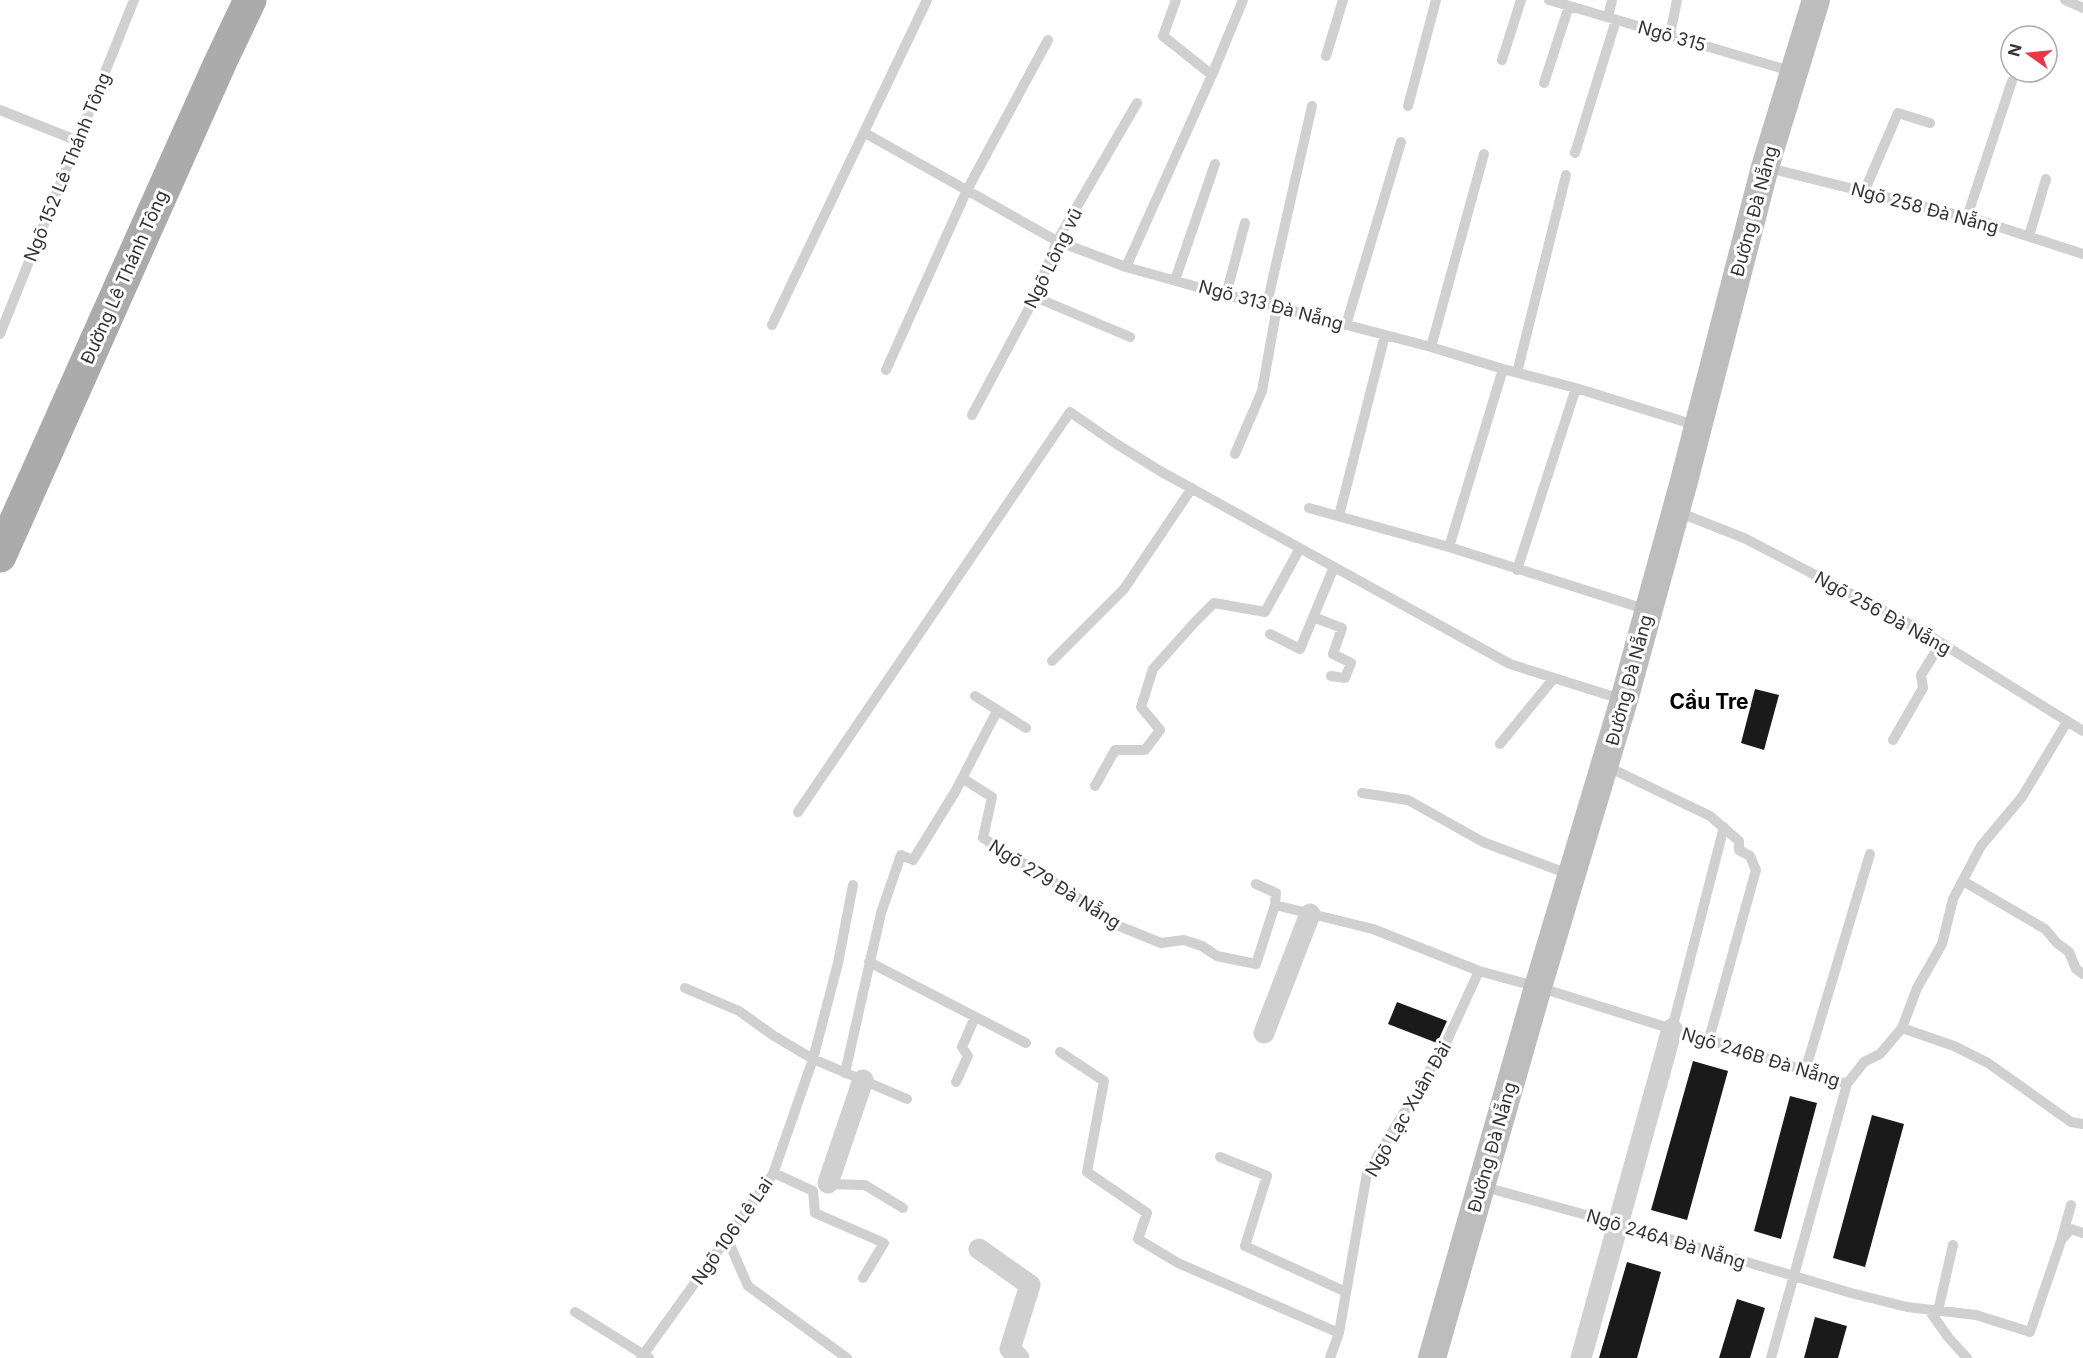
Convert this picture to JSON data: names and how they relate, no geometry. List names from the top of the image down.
{
  "streets": {
    "main road": ["Đường Đà Nẵng", "Đường Lê Thánh Tông"],
    "lane": [
      "Ngõ 315",
      "Ngõ 152 Lê Thánh Tông",
      "Ngõ 258 Đà Nẵng",
      "Ngõ Lông vũ",
      "Ngõ 313 Đà Nẵng",
      "Ngõ 256 Đà Nẵng",
      "Ngõ 279 Đà Nẵng",
      "Ngõ 246B Đà Nẵng",
      "Ngõ Lạc Xuân Đài",
      "Ngõ 106 Lê Lai",
      "Ngõ 246A Đà Nẵng"
    ]
  },
  "crossings": [
    ["Ngõ 315", "Đường Đà Nẵng"],
    ["Ngõ 258 Đà Nẵng", "Đường Đà Nẵng"],
    ["Đường Đà Nẵng", "Ngõ 313 Đà Nẵng"],
    ["Đường Đà Nẵng", "Ngõ 256 Đà Nẵng"],
    ["Đường Đà Nẵng", "Ngõ 246B Đà Nẵng"],
    ["Đường Đà Nẵng", "Ngõ 246A Đà Nẵng"],
    ["Ngõ Lông vũ", "Ngõ 313 Đà Nẵng"],
    ["Ngõ 256 Đà Nẵng", "Ngõ 246B Đà Nẵng"]
  ],
  "districts": ["Cầu Tre"],
  "north": "left"
}
